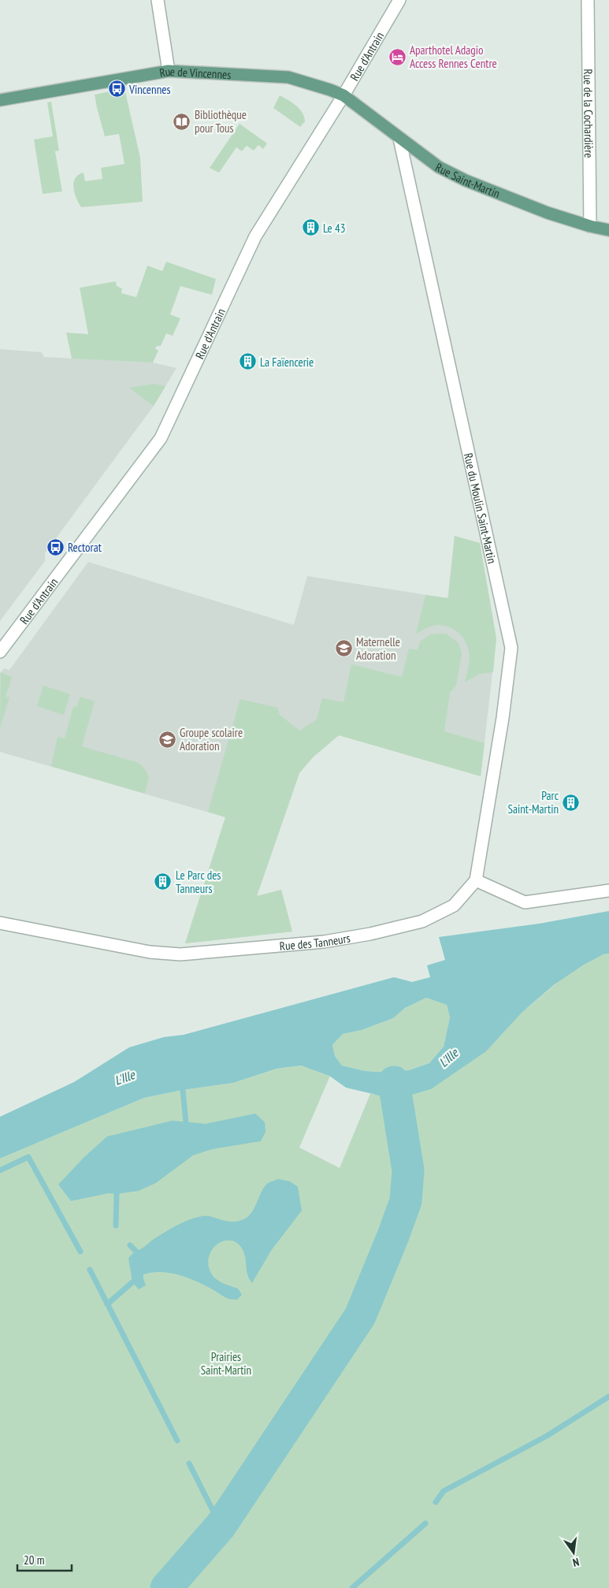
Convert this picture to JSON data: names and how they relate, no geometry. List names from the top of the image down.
{
  "streets": {
    "main road": ["Rue de Vincennes", "Rue Saint-Martin"],
    "street": [
      "Rue d'Antrain",
      "Rue de la Cochardière",
      "Rue du Moulin Saint-Martin",
      "Rue des Tanneurs"
    ]
  },
  "crossings": [
    ["Rue d'Antrain", "Rue de Vincennes"],
    ["Rue d'Antrain", "Rue Saint-Martin"],
    ["Rue de Vincennes", "Rue Saint-Martin"],
    ["Rue de la Cochardière", "Rue Saint-Martin"],
    ["Rue Saint-Martin", "Rue du Moulin Saint-Martin"],
    ["Rue du Moulin Saint-Martin", "Rue des Tanneurs"]
  ],
  "water": ["L'Ille"],
  "parks": ["Prairies Saint-Martin"],
  "places": {
    "hotel": ["Aparthotel Adagio Access Rennes Centre"],
    "bus stop": ["Vincennes", "Rectorat"],
    "library": ["Bibliothèque pour Tous"],
    "building": [
      "Le 43",
      "La Faïencerie",
      "Parc Saint-Martin",
      "Le Parc des Tanneurs"
    ],
    "school or university": ["Maternelle Adoration", "Groupe scolaire Adoration"]
  },
  "scale_bar": "20 m",
  "north": "bottom"
}
